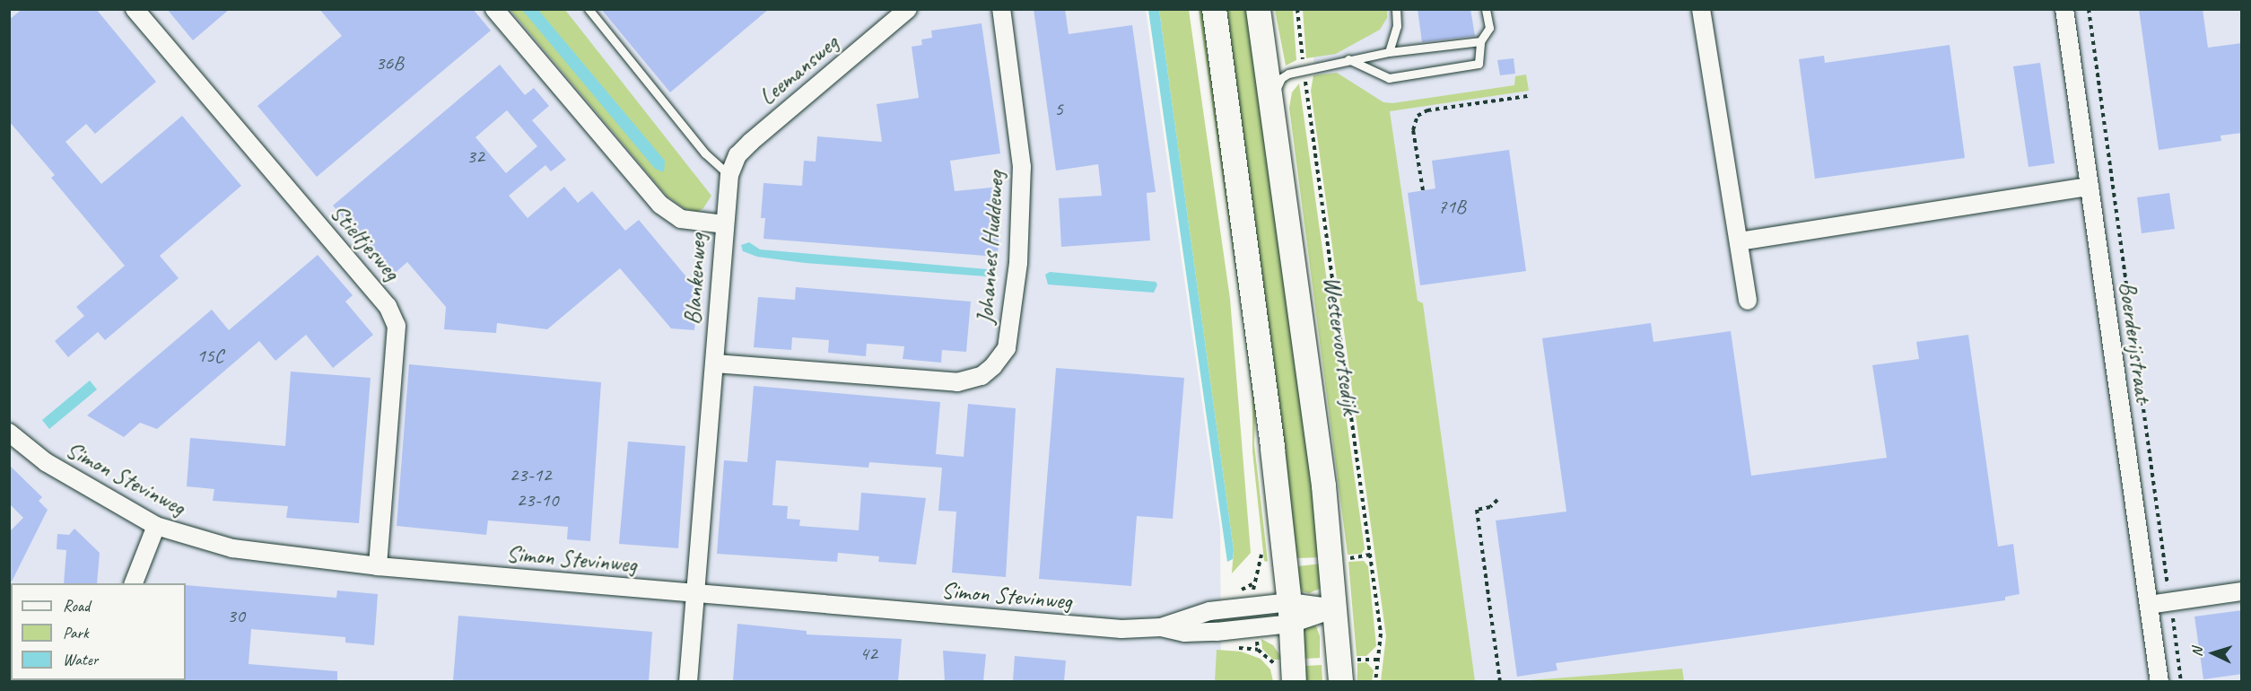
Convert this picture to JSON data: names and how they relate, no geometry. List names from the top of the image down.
{
  "streets": {
    "main road": ["Westervoortsedijk"],
    "street": [
      "Leemansweg",
      "Stieltjesweg",
      "Johannes Huddeweg",
      "Blankenweg",
      "Boerderijstraat",
      "Simon Stevinweg"
    ]
  },
  "crossings": [
    ["Leemansweg", "Blankenweg"],
    ["Stieltjesweg", "Simon Stevinweg"],
    ["Johannes Huddeweg", "Blankenweg"],
    ["Blankenweg", "Simon Stevinweg"]
  ],
  "house_numbers": [
    "36B",
    "5",
    "32",
    "71B",
    "15C",
    "23-12",
    "23-10",
    "30",
    "42"
  ],
  "legend": ["Road", "Park", "Water"],
  "north": "left"
}
